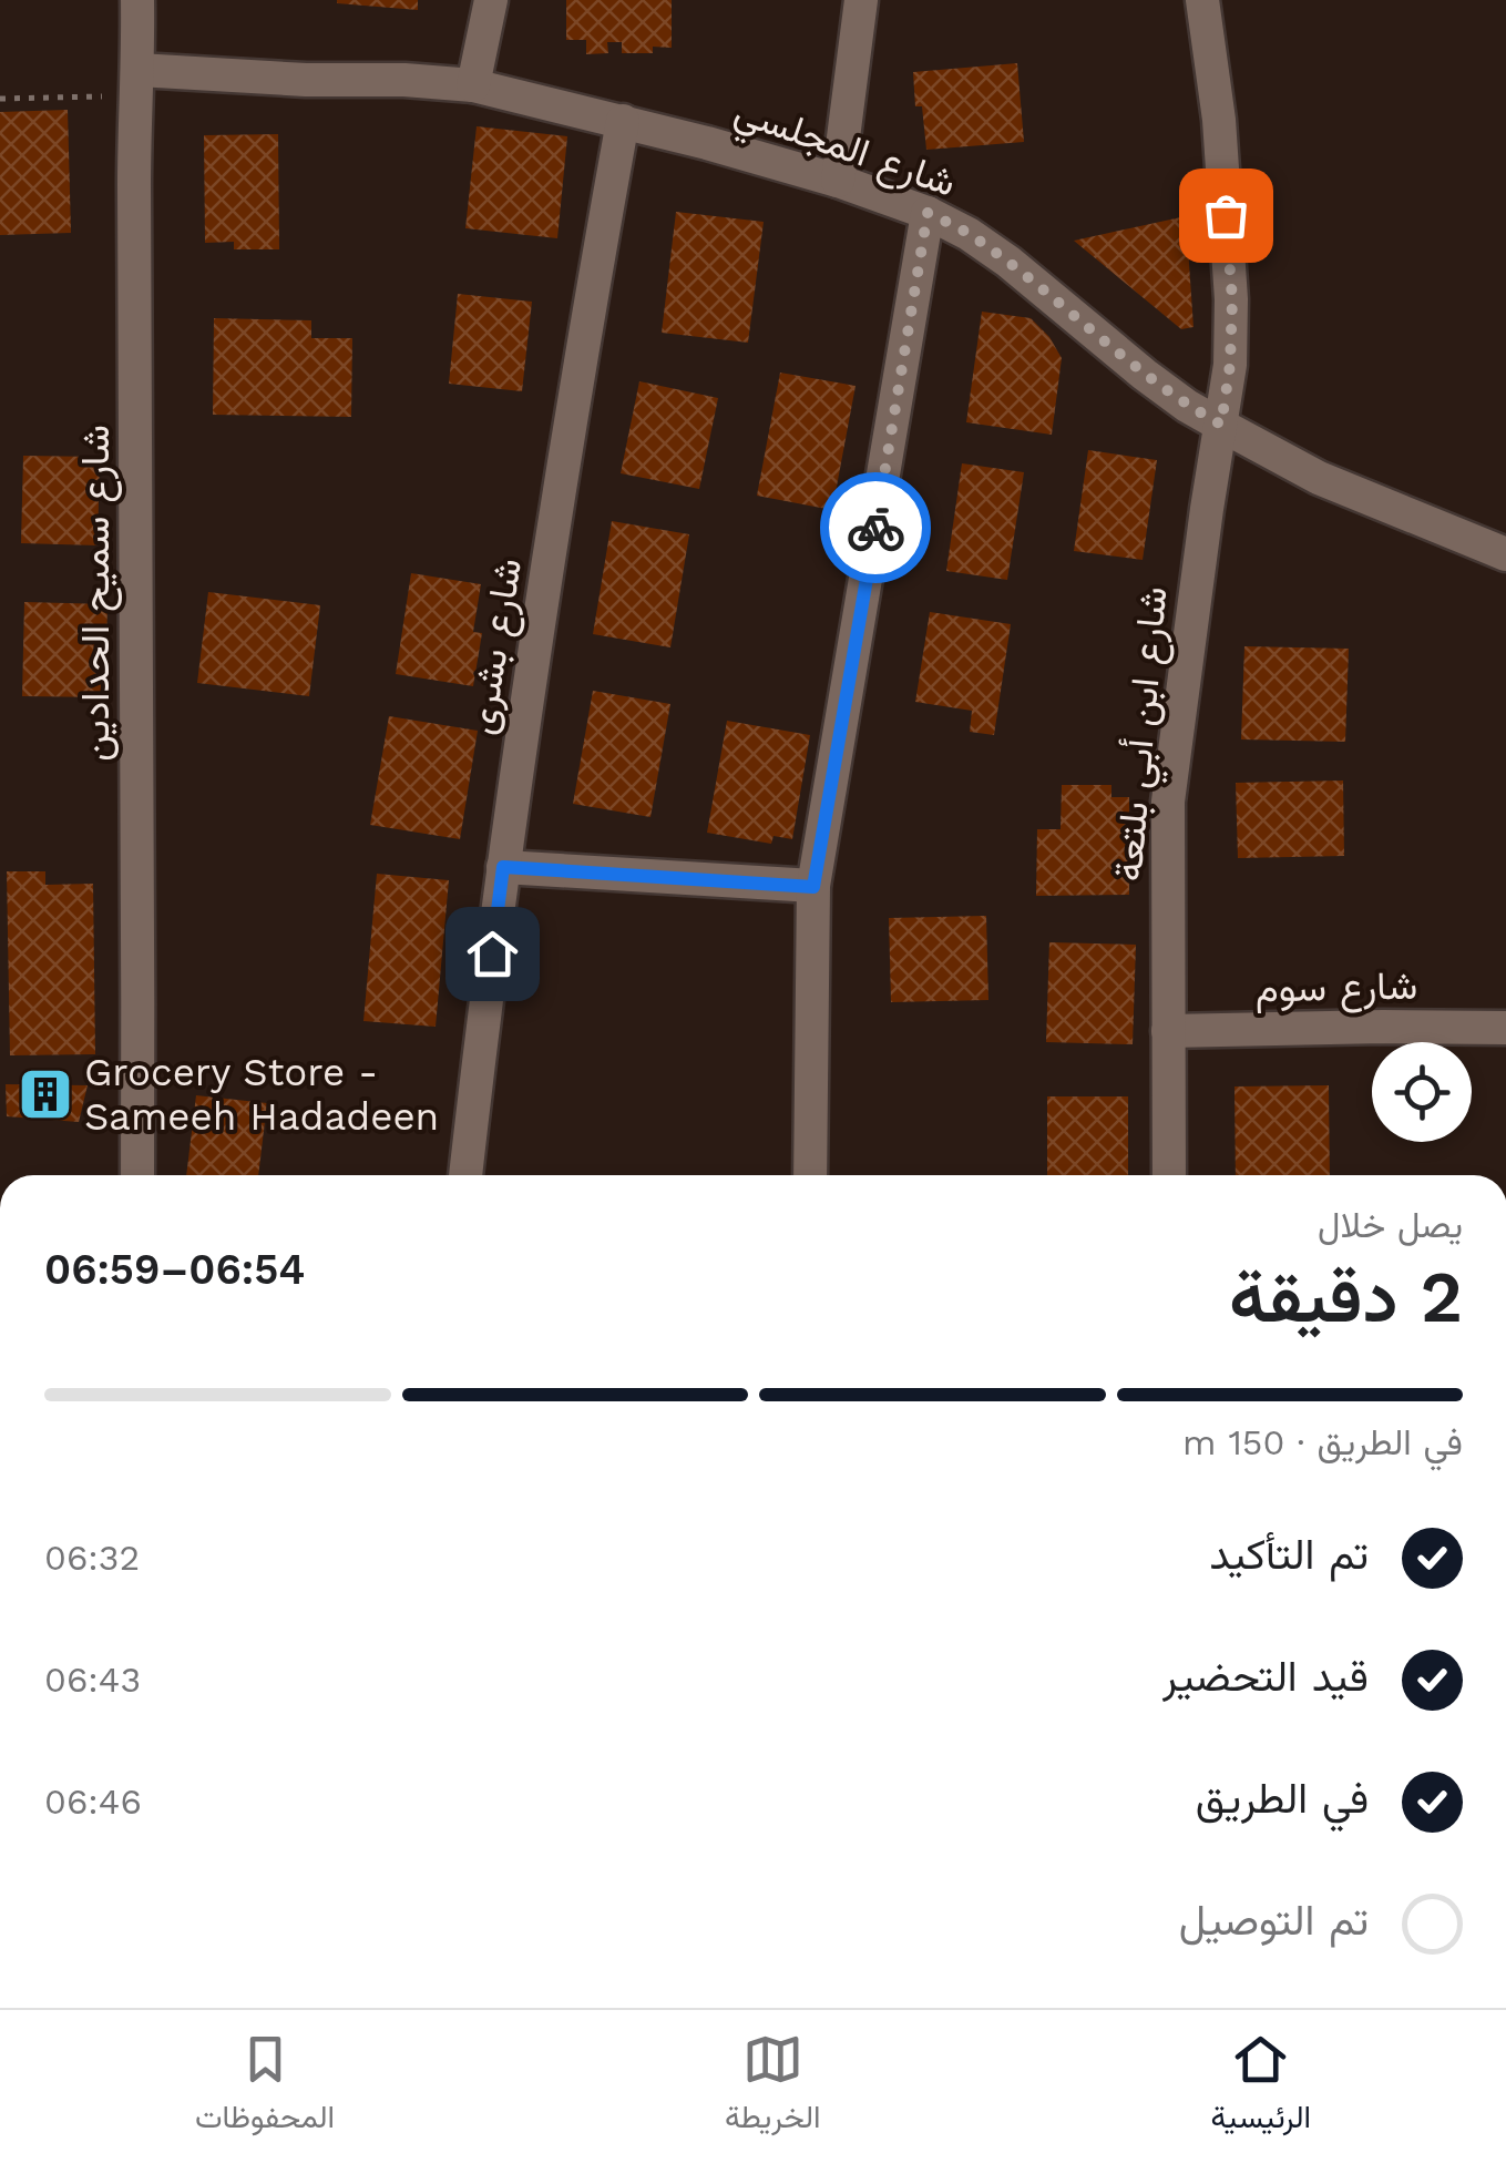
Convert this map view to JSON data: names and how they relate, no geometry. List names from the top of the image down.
{
  "streets": {
    "street": [
      "شارع المجلسي",
      "شارع سميح الحدادين",
      "شارع بشرى",
      "شارع ابن أبي بلتعة",
      "شارع سوم"
    ]
  },
  "crossings": [
    ["شارع المجلسي", "شارع سميح الحدادين"],
    ["شارع المجلسي", "شارع بشرى"],
    ["شارع المجلسي", "شارع ابن أبي بلتعة"],
    ["شارع ابن أبي بلتعة", "شارع سوم"]
  ],
  "places": {
    "building": ["Grocery Store - Sameeh Hadadeen"]
  },
  "page": {
    "heading": ["2 دقيقة", "يصل خلال", "06:54–06:59"],
    "bar": "في الطريق · 150 m",
    "list": [
      ["تم التأكيد", "06:32"],
      ["قيد التحضير", "06:43"],
      ["في الطريق", "06:46"],
      "تم التوصيل"
    ],
    "tabs": ["الرئيسية", "الخريطة", "المحفوظات"]
  }
}
